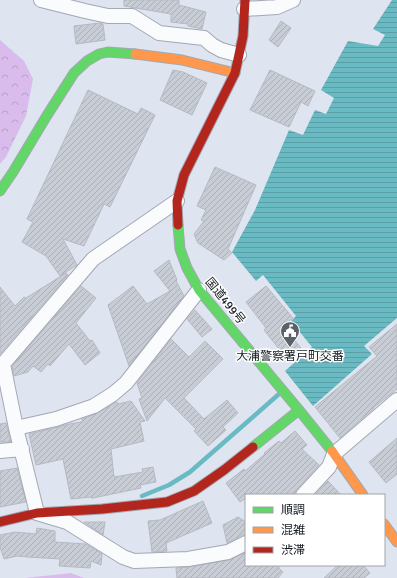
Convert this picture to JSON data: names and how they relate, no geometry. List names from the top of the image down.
{
  "streets": {
    "main road": ["国道499号"]
  },
  "places": {
    "public building": ["大浦警察署戸町交番"]
  },
  "legend": ["順調", "混雑", "渋滞"]
}
